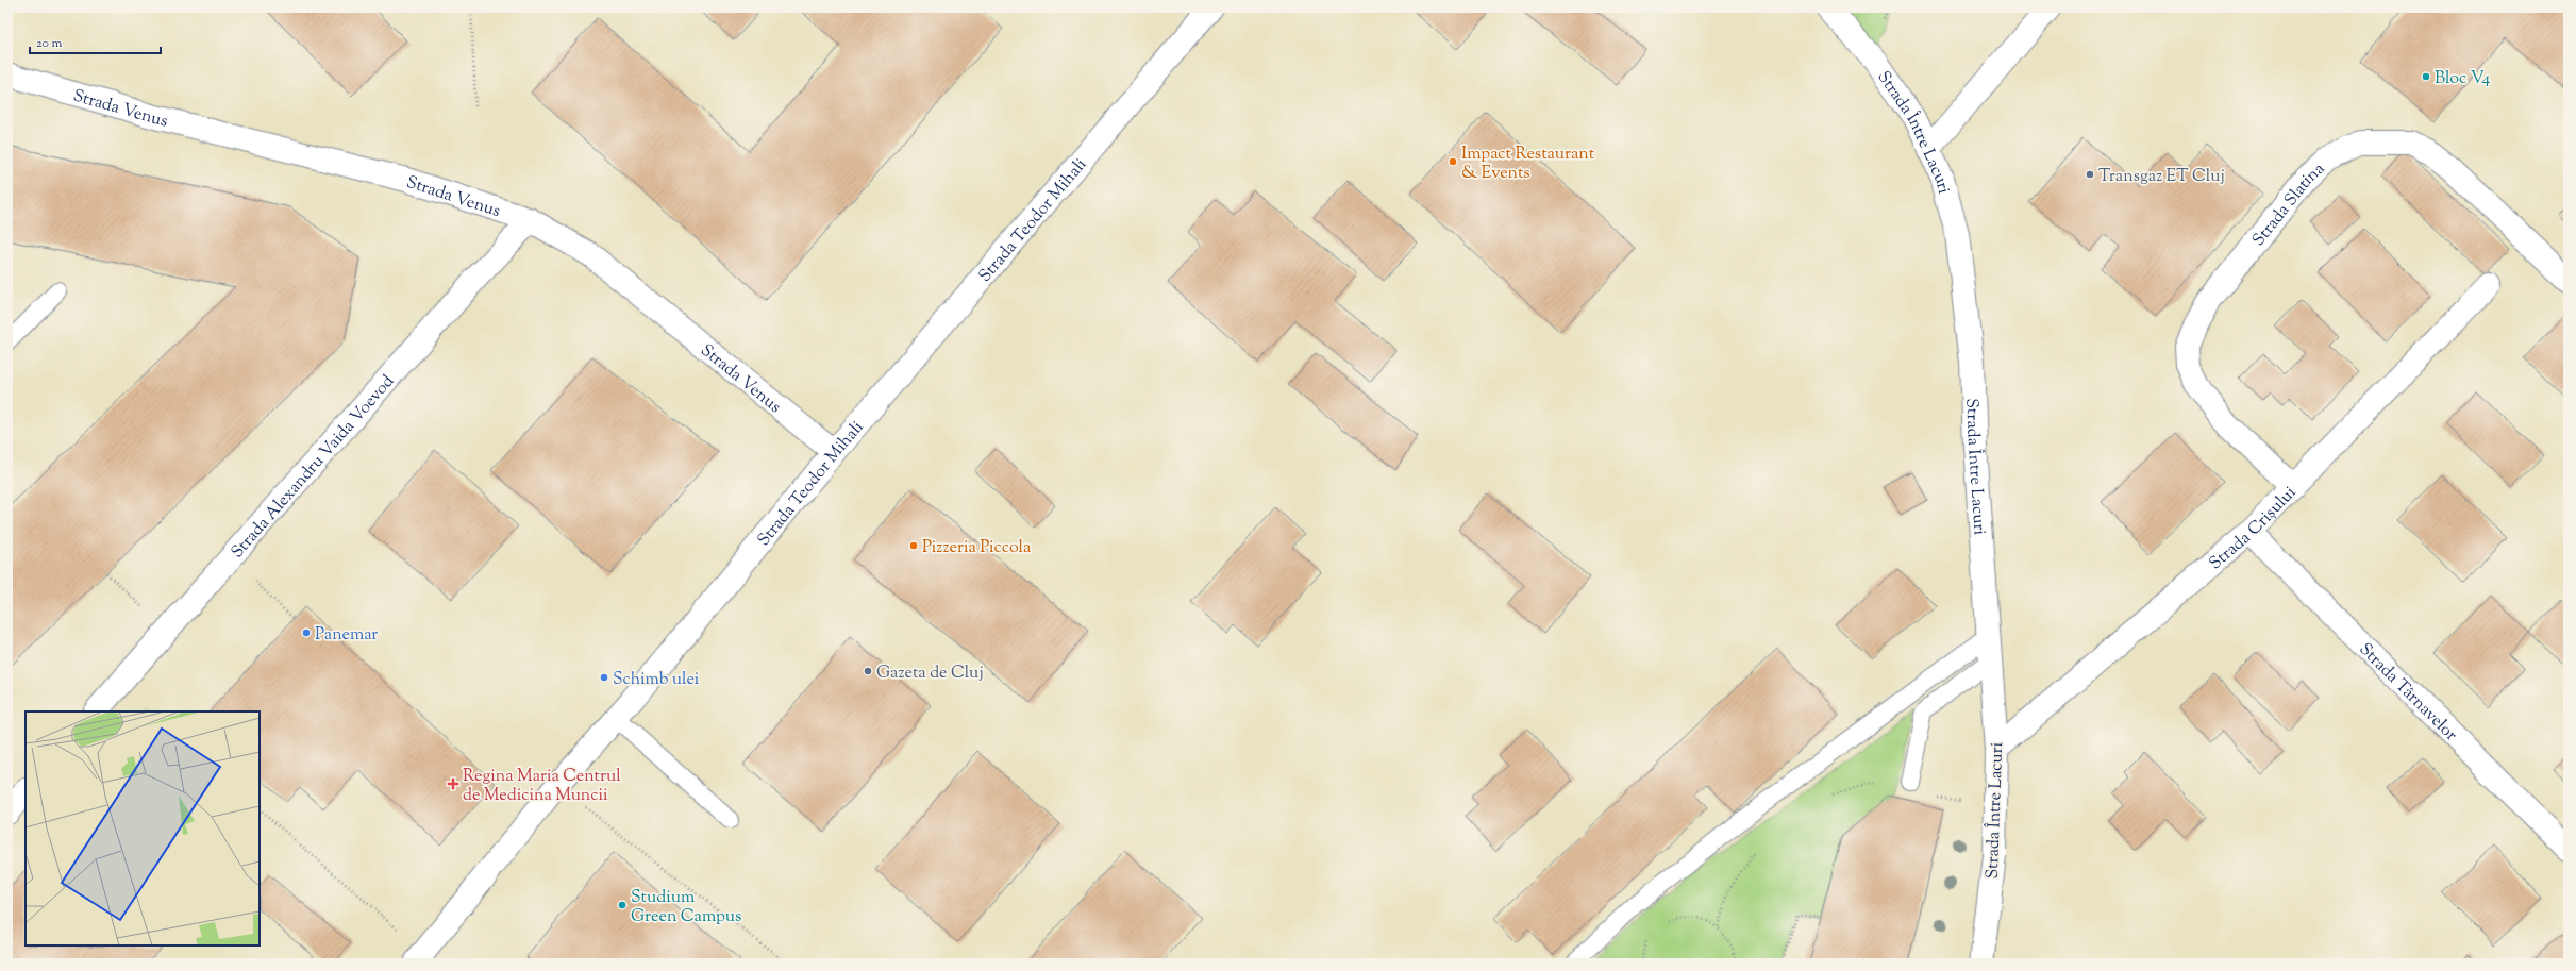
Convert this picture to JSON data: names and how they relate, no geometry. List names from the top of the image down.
{
  "streets": {
    "street": [
      "Strada Venus",
      "Strada Între Lacuri",
      "Strada Slatina",
      "Strada Teodor Mihali",
      "Strada Alexandru Vaida Voevod",
      "Strada Crișului",
      "Strada Târnavelor"
    ]
  },
  "crossings": [
    ["Strada Venus", "Strada Teodor Mihali"],
    ["Strada Venus", "Strada Alexandru Vaida Voevod"],
    ["Strada Între Lacuri", "Strada Crișului"],
    ["Strada Slatina", "Strada Crișului"],
    ["Strada Crișului", "Strada Târnavelor"]
  ],
  "places": {
    "other": [
      "Bloc V4",
      "Impact Restaurant & Events",
      "Transgaz ET Cluj",
      "Pizzeria Piccola",
      "Panemar",
      "Gazeta de Cluj",
      "Schimb ulei",
      "Studium Green Campus"
    ],
    "health": ["Regina Maria Centrul de Medicina Muncii"]
  },
  "scale_bar": "20 m"
}
